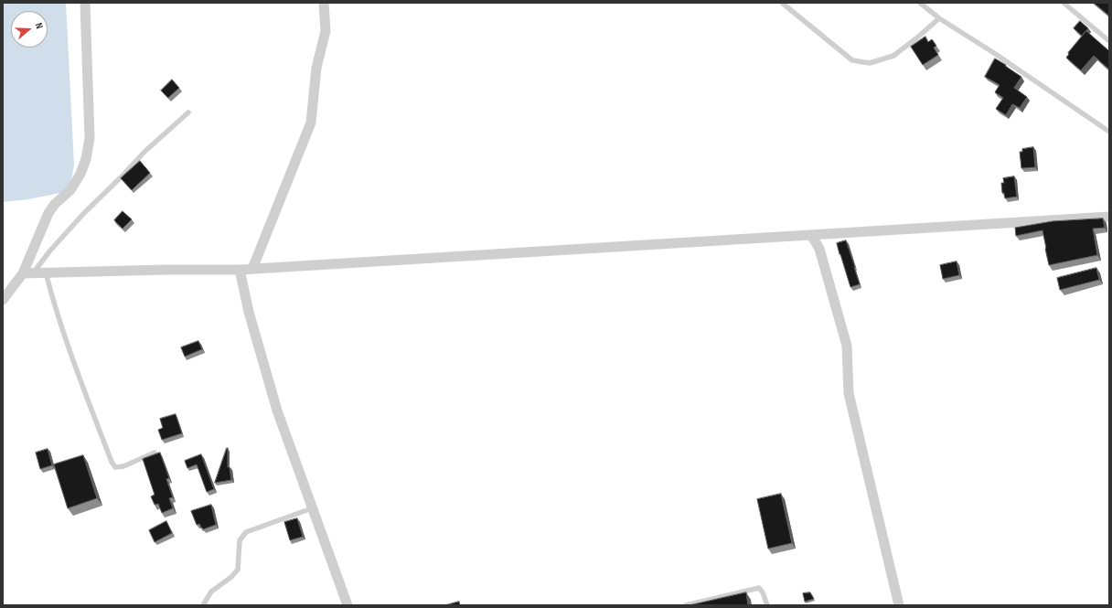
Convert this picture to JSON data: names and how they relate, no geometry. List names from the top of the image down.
{
  "north": "right"
}
